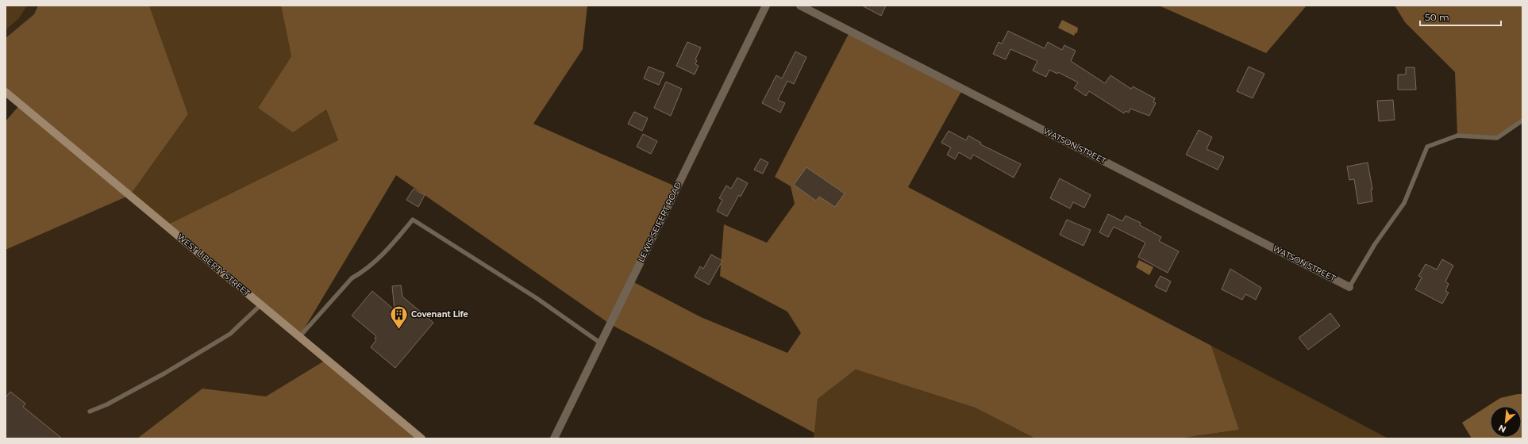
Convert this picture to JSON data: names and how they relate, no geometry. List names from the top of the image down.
{
  "streets": {
    "main road": ["WEST LIBERTY STREET"],
    "street": ["WATSON STREET", "LEWIS SEIFERT ROAD"]
  },
  "places": {
    "building": ["Covenant Life"]
  },
  "scale_bar": "50 m",
  "north": "bottom left"
}
